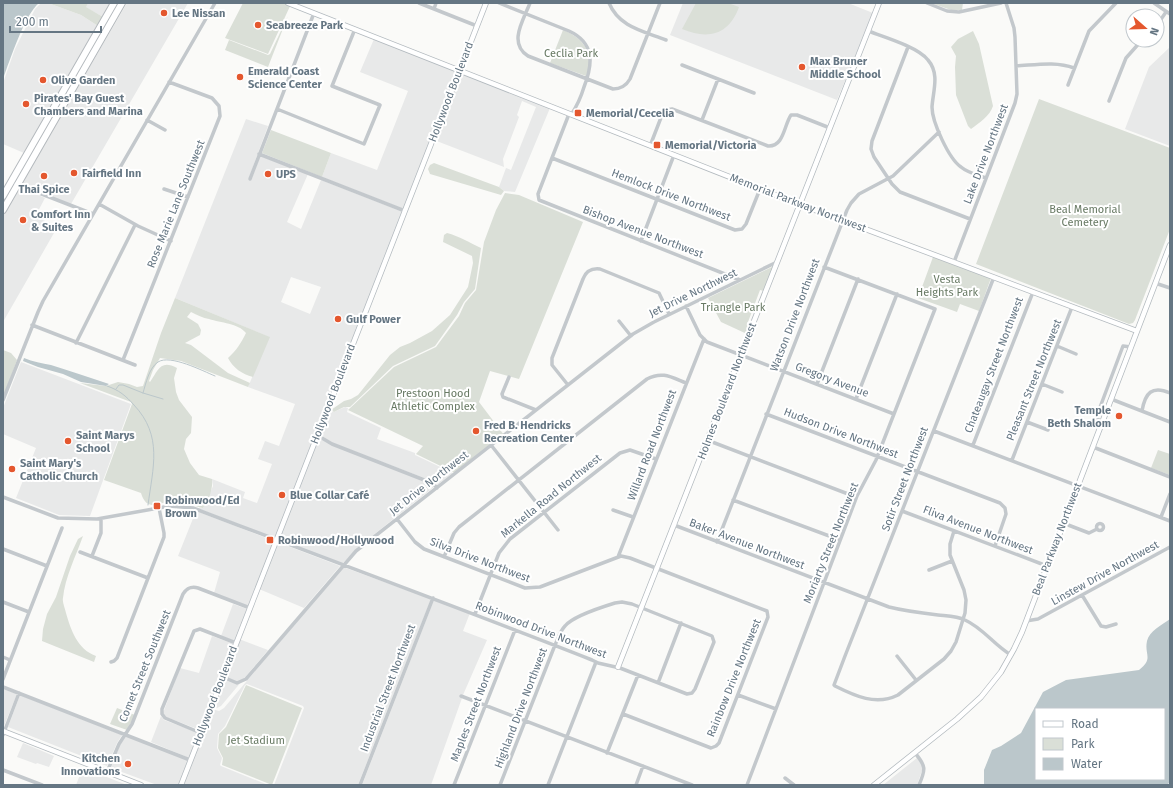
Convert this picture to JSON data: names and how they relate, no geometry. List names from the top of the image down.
{
  "streets": {
    "street": [
      "Hollywood Boulevard",
      "Lake Drive Northwest",
      "Hemlock Drive Northwest",
      "Memorial Parkway Northwest",
      "Rose Marie Lane Southwest",
      "Bishop Avenue Northwest",
      "Jet Drive Northwest",
      "Watson Drive Northwest",
      "Chateaugay Street Northwest",
      "Gregory Avenue",
      "Pleasant Street Northwest",
      "Holmes Boulevard Northwest",
      "Hudson Drive Northwest",
      "Willard Road Northwest",
      "Sotir Street Northwest",
      "Markella Road Northwest",
      "Fliva Avenue Northwest",
      "Beal Parkway Northwest",
      "Moriarty Street Northwest",
      "Baker Avenue Northwest",
      "Silva Drive Northwest",
      "Linstew Drive Northwest",
      "Robinwood Drive Northwest",
      "Comet Street Southwest",
      "Rainbow Drive Northwest",
      "Industrial Street Northwest",
      "Maples Street Northwest",
      "Highland Drive Northwest"
    ]
  },
  "crossings": [
    ["Hollywood Boulevard", "Memorial Parkway Northwest"],
    ["Hollywood Boulevard", "Jet Drive Northwest"],
    ["Hollywood Boulevard", "Robinwood Drive Northwest"],
    ["Hollywood Boulevard", "Comet Street Southwest"],
    ["Lake Drive Northwest", "Memorial Parkway Northwest"],
    ["Hemlock Drive Northwest", "Memorial Parkway Northwest"],
    ["Hemlock Drive Northwest", "Bishop Avenue Northwest"],
    ["Memorial Parkway Northwest", "Watson Drive Northwest"],
    ["Memorial Parkway Northwest", "Chateaugay Street Northwest"],
    ["Memorial Parkway Northwest", "Pleasant Street Northwest"],
    ["Memorial Parkway Northwest", "Holmes Boulevard Northwest"],
    ["Memorial Parkway Northwest", "Sotir Street Northwest"],
    ["Memorial Parkway Northwest", "Beal Parkway Northwest"],
    ["Bishop Avenue Northwest", "Jet Drive Northwest"],
    ["Jet Drive Northwest", "Holmes Boulevard Northwest"],
    ["Jet Drive Northwest", "Silva Drive Northwest"],
    ["Jet Drive Northwest", "Robinwood Drive Northwest"],
    ["Watson Drive Northwest", "Gregory Avenue"],
    ["Watson Drive Northwest", "Hudson Drive Northwest"],
    ["Watson Drive Northwest", "Baker Avenue Northwest"],
    ["Gregory Avenue", "Holmes Boulevard Northwest"],
    ["Gregory Avenue", "Willard Road Northwest"],
    ["Gregory Avenue", "Moriarty Street Northwest"],
    ["Holmes Boulevard Northwest", "Baker Avenue Northwest"],
    ["Holmes Boulevard Northwest", "Robinwood Drive Northwest"],
    ["Holmes Boulevard Northwest", "Rainbow Drive Northwest"],
    ["Holmes Boulevard Northwest", "Highland Drive Northwest"],
    ["Hudson Drive Northwest", "Sotir Street Northwest"],
    ["Hudson Drive Northwest", "Fliva Avenue Northwest"],
    ["Hudson Drive Northwest", "Moriarty Street Northwest"],
    ["Willard Road Northwest", "Markella Road Northwest"],
    ["Willard Road Northwest", "Silva Drive Northwest"],
    ["Sotir Street Northwest", "Fliva Avenue Northwest"],
    ["Sotir Street Northwest", "Baker Avenue Northwest"],
    ["Markella Road Northwest", "Silva Drive Northwest"],
    ["Markella Road Northwest", "Robinwood Drive Northwest"],
    ["Fliva Avenue Northwest", "Beal Parkway Northwest"],
    ["Beal Parkway Northwest", "Baker Avenue Northwest"],
    ["Beal Parkway Northwest", "Linstew Drive Northwest"],
    ["Moriarty Street Northwest", "Baker Avenue Northwest"],
    ["Robinwood Drive Northwest", "Industrial Street Northwest"],
    ["Robinwood Drive Northwest", "Maples Street Northwest"],
    ["Robinwood Drive Northwest", "Highland Drive Northwest"]
  ],
  "parks": [
    "Ceclia Park",
    "Beal Memorial Cemetery",
    "Vesta Heights Park",
    "Triangle Park",
    "Prestoon Hood Athletic Complex",
    "Jet Stadium"
  ],
  "places": {
    "other": [
      "Lee Nissan",
      "Seabreeze Park",
      "Max Bruner Middle School",
      "Emerald Coast Science Center",
      "Olive Garden",
      "Pirates' Bay Guest Chambers and Marina",
      "Fairfield Inn",
      "UPS",
      "Thai Spice",
      "Comfort Inn & Suites",
      "Gulf Power",
      "Temple Beth Shalom",
      "Fred B. Hendricks Recreation Center",
      "Saint Marys School",
      "Saint Mary's Catholic Church",
      "Blue Collar Café",
      "Kitchen Innovations"
    ],
    "transit": [
      "Memorial/Cecelia",
      "Memorial/Victoria",
      "Robinwood/Ed Brown",
      "Robinwood/Hollywood"
    ]
  },
  "legend": ["Road", "Park", "Water"],
  "scale_bar": "200 m",
  "north": "right"
}
